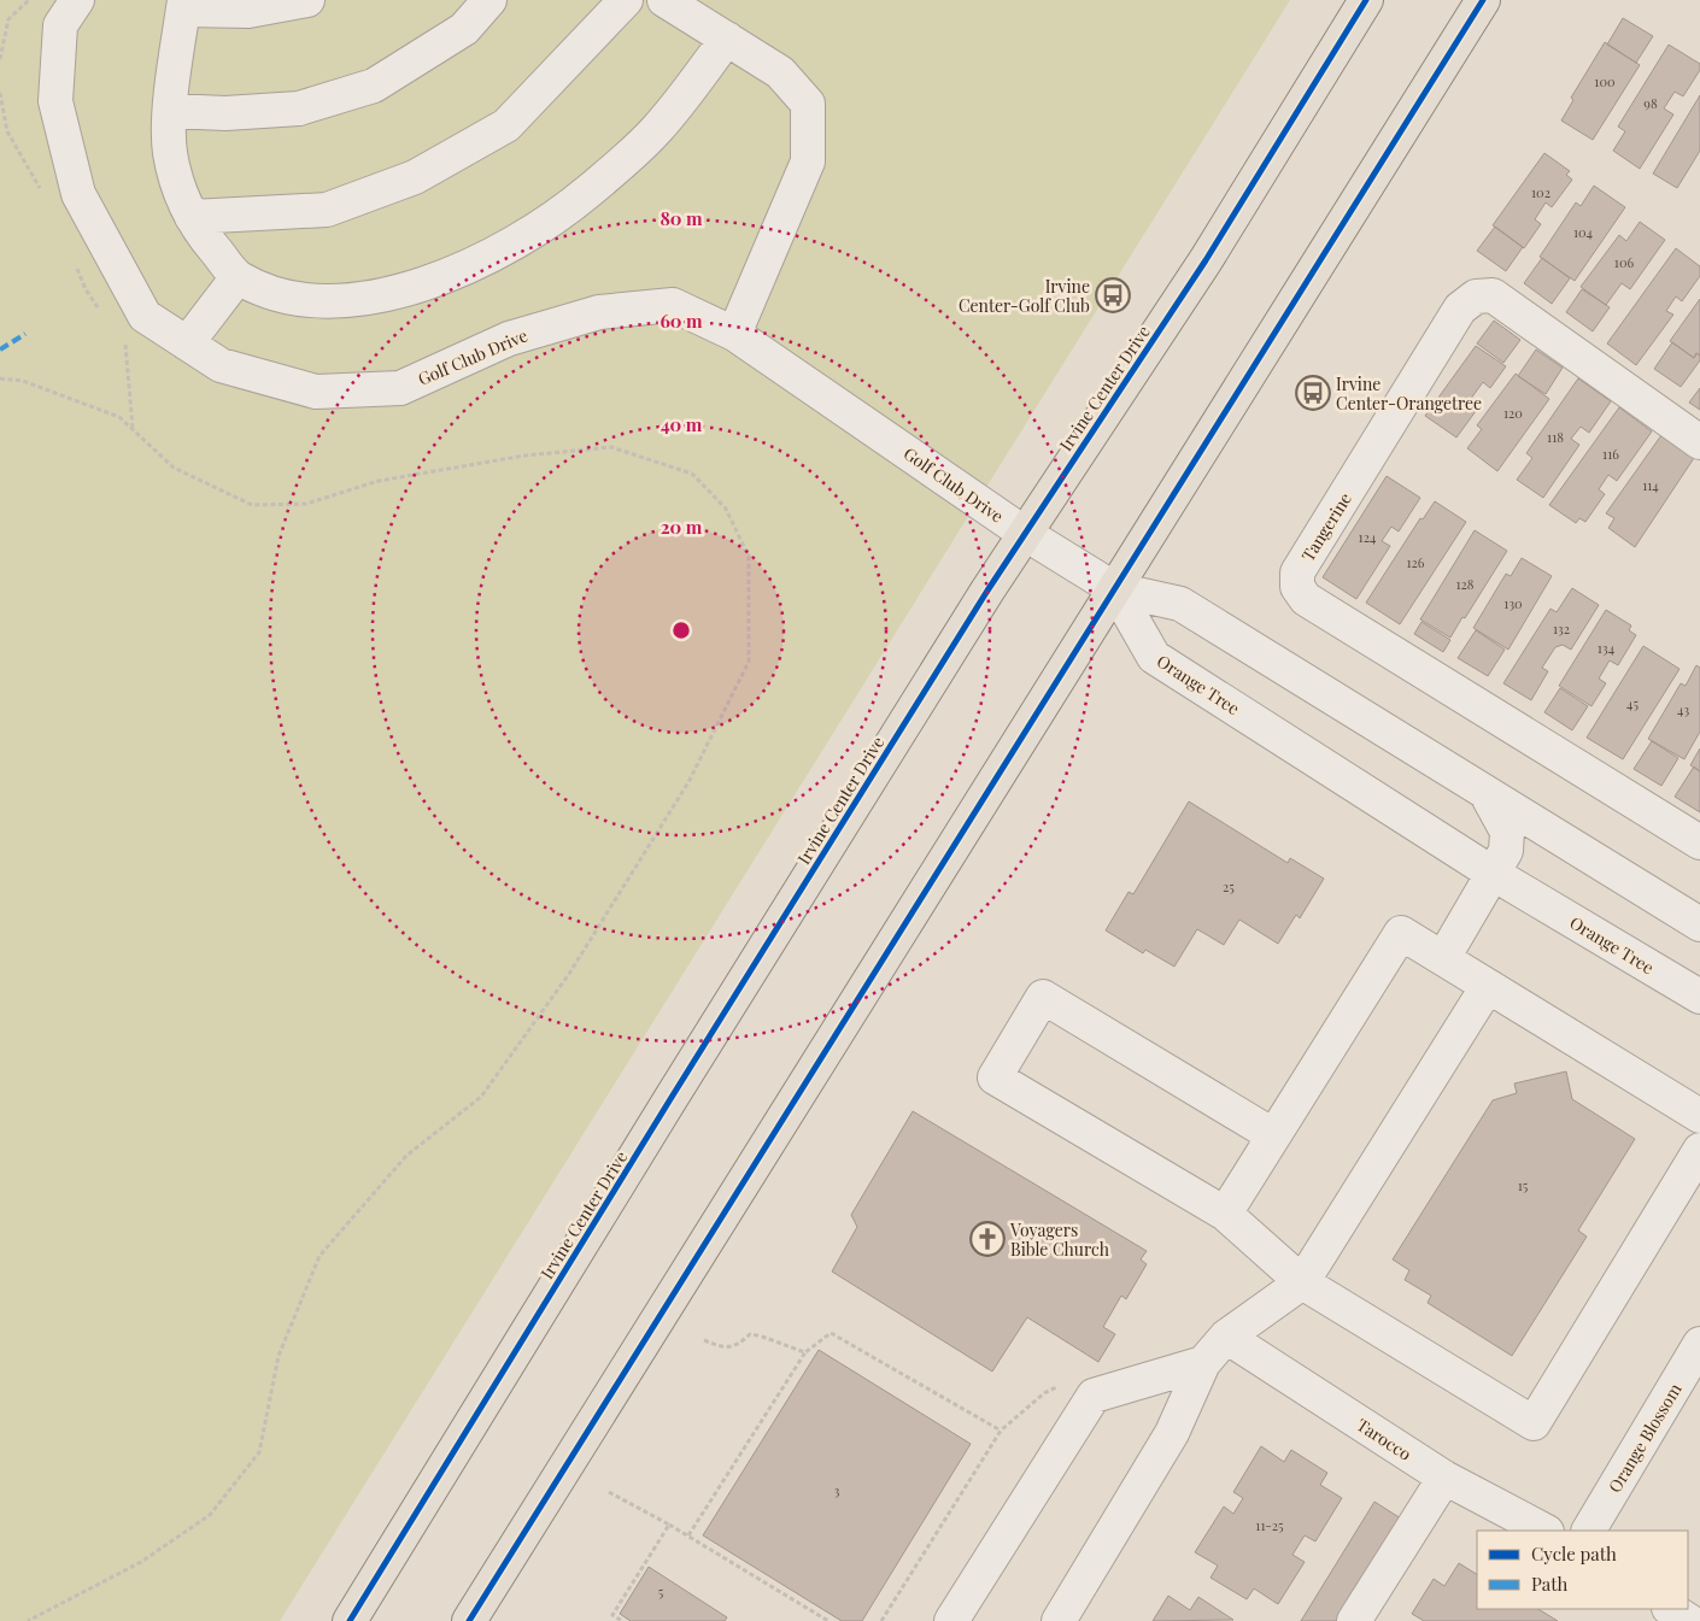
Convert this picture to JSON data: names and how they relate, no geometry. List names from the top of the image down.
{
  "streets": {
    "main road": ["Irvine Center Drive"],
    "street": [
      "Golf Club Drive",
      "Tangerine",
      "Orange Tree",
      "Orange Blossom",
      "Tarocco"
    ]
  },
  "crossings": [
    ["Golf Club Drive", "Irvine Center Drive"],
    ["Golf Club Drive", "Orange Tree"]
  ],
  "places": {
    "bus stop": ["Irvine Center-Golf Club", "Irvine Center-Orangetree"],
    "church": ["Voyagers Bible Church"]
  },
  "house_numbers": [
    "100",
    "98",
    "102",
    "104",
    "106",
    "120",
    "118",
    "116",
    "114",
    "124",
    "126",
    "128",
    "130",
    "132",
    "134",
    "45",
    "43",
    "25",
    "15",
    "3",
    "11-25",
    "5"
  ],
  "legend": ["Cycle path", "Path"],
  "rings": [
    "80 m",
    "60 m",
    "40 m",
    "20 m"
  ]
}
